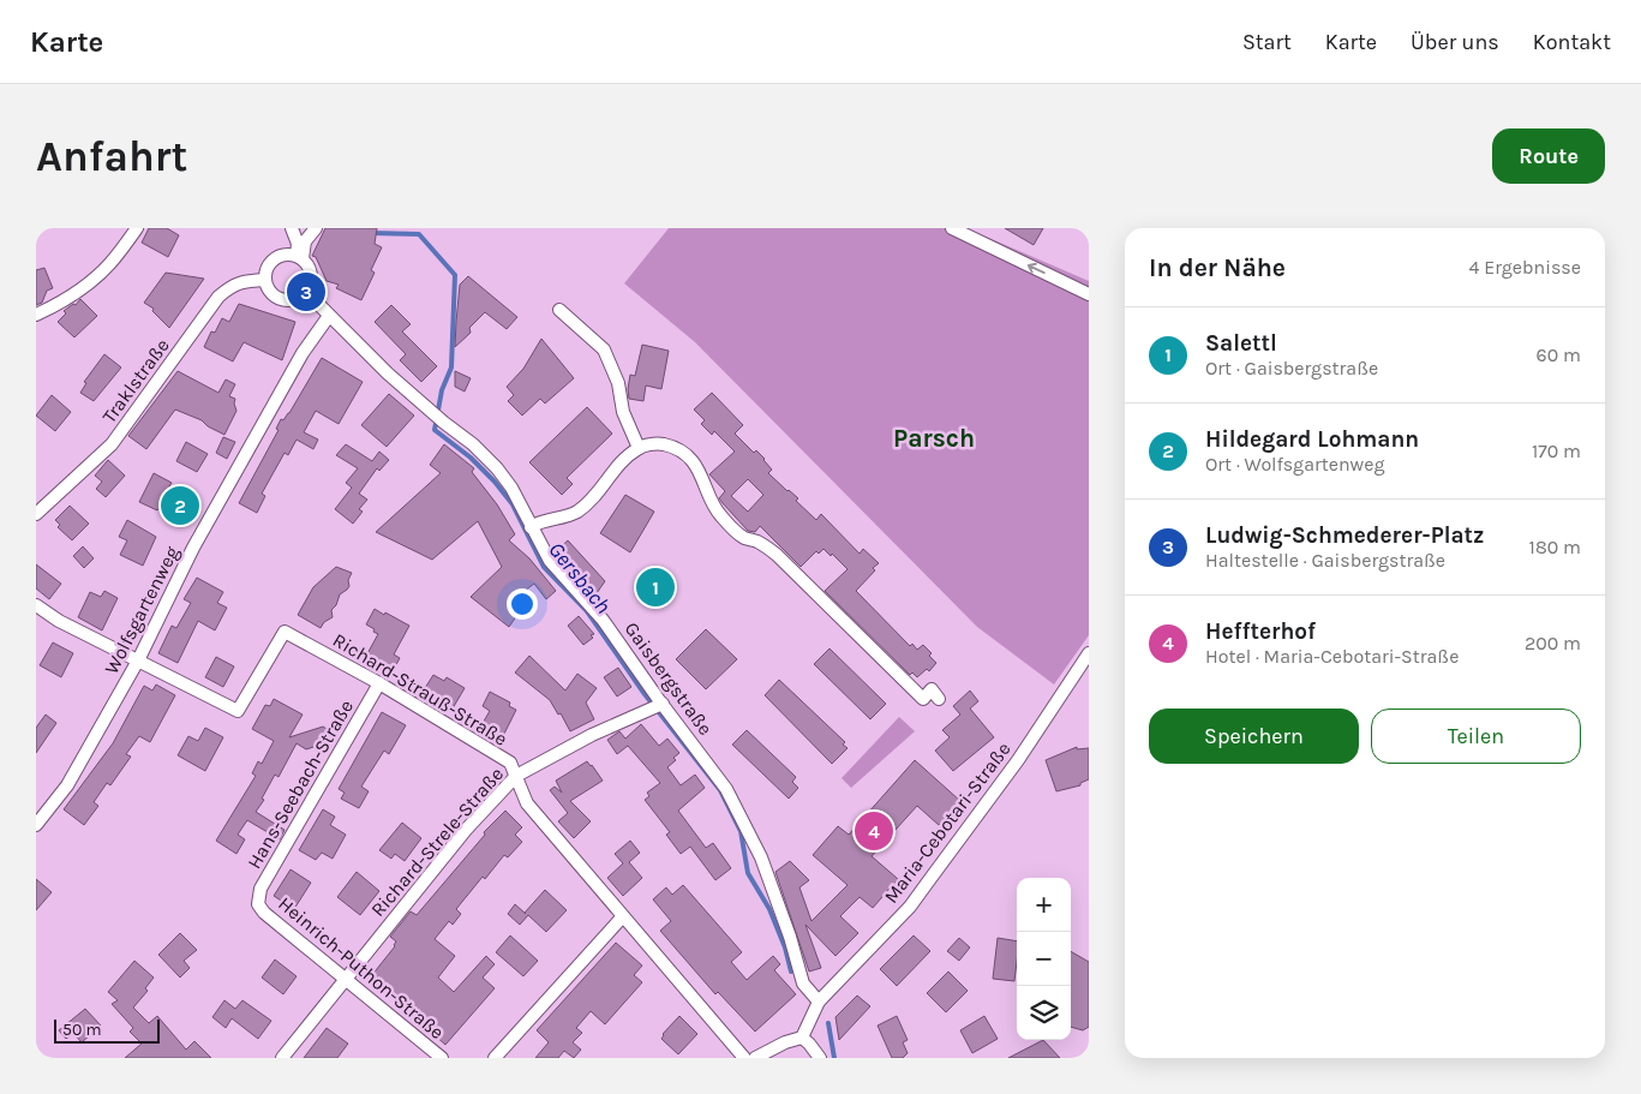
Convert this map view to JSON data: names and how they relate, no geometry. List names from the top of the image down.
{
  "streets": {
    "street": [
      "Traklstraße",
      "Wolfsgartenweg",
      "Gaisbergstraße",
      "Richard-Strauß-Straße",
      "Hans-Seebach-Straße",
      "Maria-Cebotari-Straße",
      "Richard-Strele-Straße",
      "Heinrich-Puthon-Straße"
    ]
  },
  "crossings": [
    ["Traklstraße", "Gaisbergstraße"],
    ["Wolfsgartenweg", "Gaisbergstraße"],
    ["Wolfsgartenweg", "Richard-Strauß-Straße"],
    ["Gaisbergstraße", "Maria-Cebotari-Straße"],
    ["Gaisbergstraße", "Richard-Strele-Straße"],
    ["Richard-Strauß-Straße", "Hans-Seebach-Straße"],
    ["Richard-Strauß-Straße", "Richard-Strele-Straße"],
    ["Hans-Seebach-Straße", "Heinrich-Puthon-Straße"],
    ["Richard-Strele-Straße", "Heinrich-Puthon-Straße"]
  ],
  "districts": ["Parsch"],
  "water": ["Gersbach"],
  "scale_bar": "50 m",
  "page": {
    "header": "Karte",
    "nav": [
      "Start",
      "Karte",
      "Über uns",
      "Kontakt"
    ],
    "buttons": [
      "Route",
      ["Speichern", "Teilen"]
    ],
    "title": "Anfahrt",
    "heading": ["In der Nähe", "4 Ergebnisse"],
    "pins": [
      "3",
      "2",
      "1",
      "4"
    ],
    "list": [
      {
        "mark": "1",
        "name": "Salettl",
        "note": "Ort · Gaisbergstraße",
        "value": "60 m"
      },
      {
        "mark": "2",
        "name": "Hildegard Lohmann",
        "note": "Ort · Wolfsgartenweg",
        "value": "170 m"
      },
      {
        "mark": "3",
        "name": "Ludwig-Schmederer-Platz",
        "note": "Haltestelle · Gaisbergstraße",
        "value": "180 m"
      },
      {
        "mark": "4",
        "name": "Heffterhof",
        "note": "Hotel · Maria-Cebotari-Straße",
        "value": "200 m"
      }
    ],
    "map_buttons": ["+", "−"],
    "scale": "50 m"
  }
}
